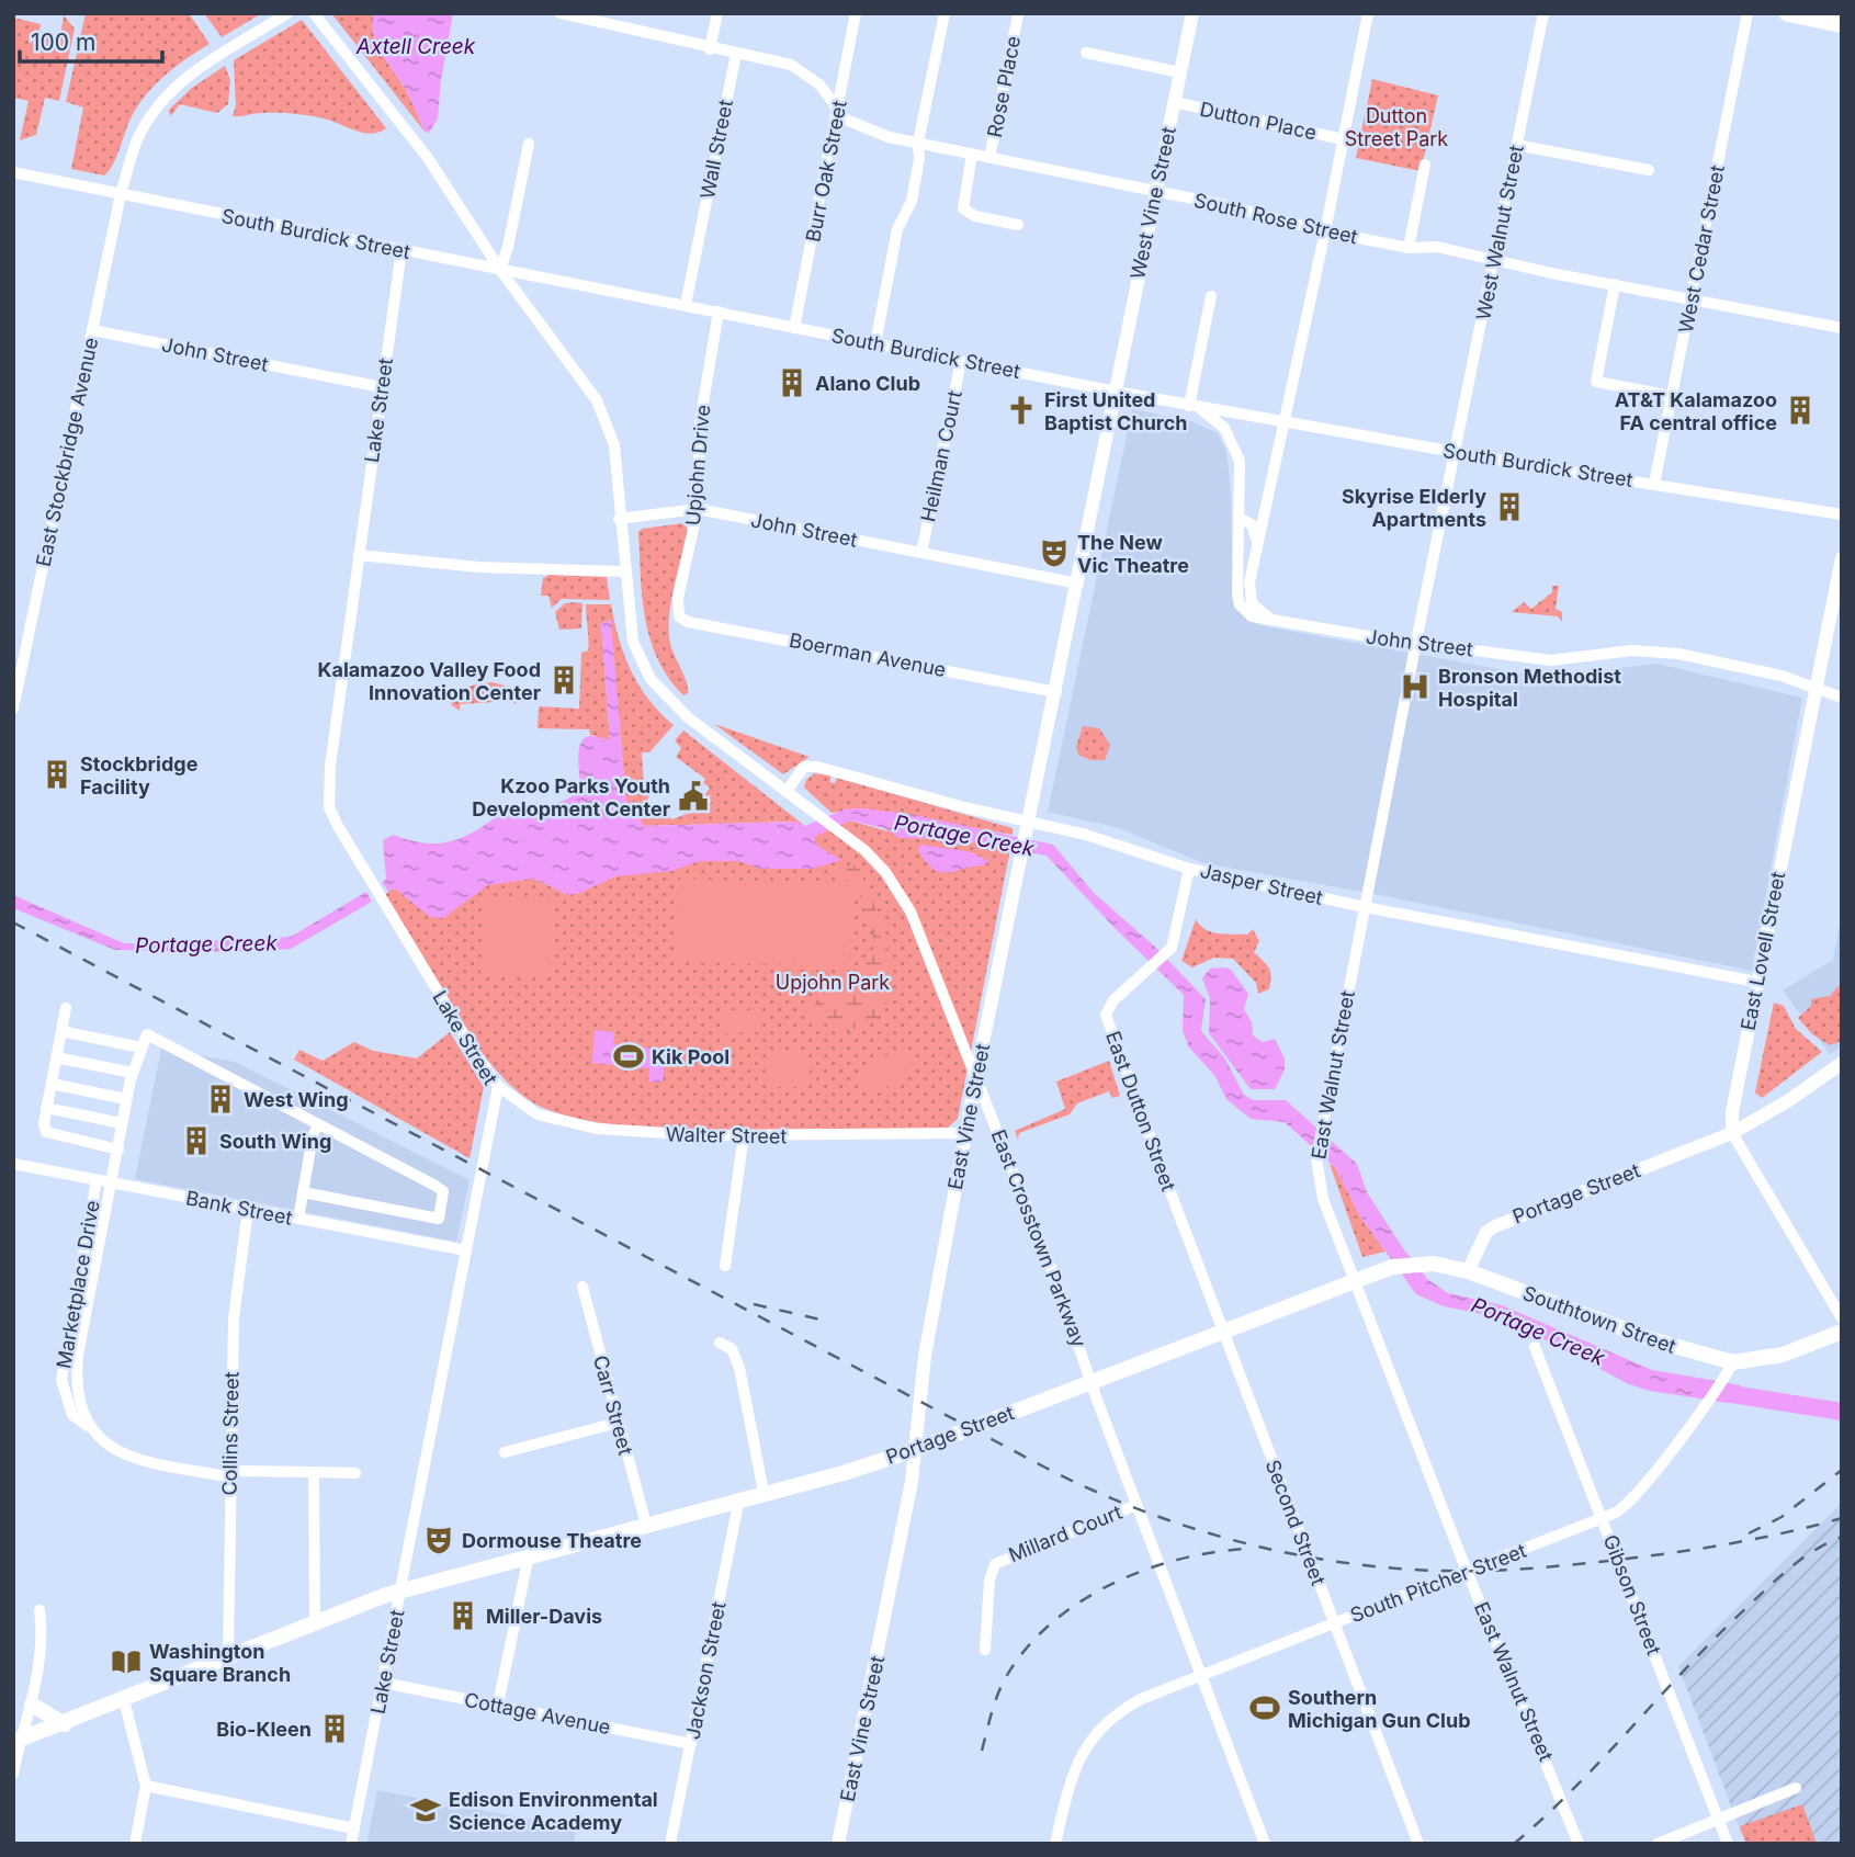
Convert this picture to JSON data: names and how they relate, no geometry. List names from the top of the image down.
{
  "streets": {
    "main road": ["Portage Street", "Southtown Street"],
    "street": [
      "Rose Place",
      "Dutton Place",
      "Wall Street",
      "Burr Oak Street",
      "West Vine Street",
      "South Rose Street",
      "West Walnut Street",
      "South Burdick Street",
      "West Cedar Street",
      "John Street",
      "Lake Street",
      "East Stockbridge Avenue",
      "Heilman Court",
      "Upjohn Drive",
      "Boerman Avenue",
      "Jasper Street",
      "East Lovell Street",
      "East Walnut Street",
      "East Dutton Street",
      "East Vine Street",
      "Walter Street",
      "Bank Street",
      "East Crosstown Parkway",
      "Marketplace Drive",
      "Carr Street",
      "Collins Street",
      "Second Street",
      "Millard Court",
      "South Pitcher Street",
      "Gibson Street",
      "Jackson Street",
      "Cottage Avenue"
    ]
  },
  "crossings": [
    ["Rose Place", "South Rose Street"],
    ["Dutton Place", "West Vine Street"],
    ["Wall Street", "South Rose Street"],
    ["Wall Street", "South Burdick Street"],
    ["Burr Oak Street", "South Rose Street"],
    ["Burr Oak Street", "South Burdick Street"],
    ["West Vine Street", "South Rose Street"],
    ["West Vine Street", "South Burdick Street"],
    ["West Vine Street", "East Vine Street"],
    ["South Rose Street", "West Walnut Street"],
    ["South Rose Street", "West Cedar Street"],
    ["West Walnut Street", "South Burdick Street"],
    ["West Walnut Street", "East Walnut Street"],
    ["South Burdick Street", "West Cedar Street"],
    ["South Burdick Street", "John Street"],
    ["South Burdick Street", "Lake Street"],
    ["South Burdick Street", "East Stockbridge Avenue"],
    ["South Burdick Street", "Heilman Court"],
    ["South Burdick Street", "Upjohn Drive"],
    ["South Burdick Street", "East Walnut Street"],
    ["South Burdick Street", "East Vine Street"],
    ["South Burdick Street", "East Crosstown Parkway"],
    ["John Street", "Lake Street"],
    ["John Street", "East Stockbridge Avenue"],
    ["John Street", "Heilman Court"],
    ["John Street", "Upjohn Drive"],
    ["John Street", "East Lovell Street"],
    ["John Street", "East Walnut Street"],
    ["John Street", "East Vine Street"],
    ["John Street", "East Crosstown Parkway"],
    ["Lake Street", "Walter Street"],
    ["Lake Street", "Portage Street"],
    ["Lake Street", "Bank Street"],
    ["Lake Street", "Cottage Avenue"],
    ["Upjohn Drive", "Boerman Avenue"],
    ["Boerman Avenue", "East Vine Street"],
    ["Jasper Street", "East Lovell Street"],
    ["Jasper Street", "East Walnut Street"],
    ["Jasper Street", "East Dutton Street"],
    ["Jasper Street", "East Vine Street"],
    ["Jasper Street", "East Crosstown Parkway"],
    ["East Lovell Street", "Portage Street"],
    ["East Walnut Street", "Portage Street"],
    ["East Walnut Street", "South Pitcher Street"],
    ["East Dutton Street", "Portage Street"],
    ["East Dutton Street", "Second Street"],
    ["East Vine Street", "Walter Street"],
    ["East Vine Street", "Portage Street"],
    ["East Vine Street", "East Crosstown Parkway"],
    ["Portage Street", "East Crosstown Parkway"],
    ["Portage Street", "Southtown Street"],
    ["Portage Street", "Carr Street"],
    ["Portage Street", "Collins Street"],
    ["Portage Street", "Second Street"],
    ["Portage Street", "Jackson Street"],
    ["Bank Street", "Marketplace Drive"],
    ["Bank Street", "Collins Street"],
    ["East Crosstown Parkway", "Millard Court"],
    ["East Crosstown Parkway", "South Pitcher Street"],
    ["Marketplace Drive", "Collins Street"],
    ["Southtown Street", "South Pitcher Street"],
    ["Second Street", "South Pitcher Street"],
    ["South Pitcher Street", "Gibson Street"],
    ["Jackson Street", "Cottage Avenue"]
  ],
  "water": ["Axtell Creek", "Portage Creek"],
  "parks": ["Dutton Street Park", "Upjohn Park"],
  "places": {
    "building": [
      "Alano Club",
      "AT&T Kalamazoo FA central office",
      "Skyrise Elderly Apartments",
      "Kalamazoo Valley Food Innovation Center",
      "Stockbridge Facility",
      "West Wing",
      "South Wing",
      "Miller-Davis",
      "Bio-Kleen"
    ],
    "church": ["First United Baptist Church"],
    "theatre": ["The New Vic Theatre", "Dormouse Theatre"],
    "hospital": ["Bronson Methodist Hospital"],
    "public building": ["Kzoo Parks Youth Development Center"],
    "sports": ["Kik Pool", "Southern Michigan Gun Club"],
    "library": ["Washington Square Branch"],
    "school or university": ["Edison Environmental Science Academy"]
  },
  "scale_bar": "100 m"
}
